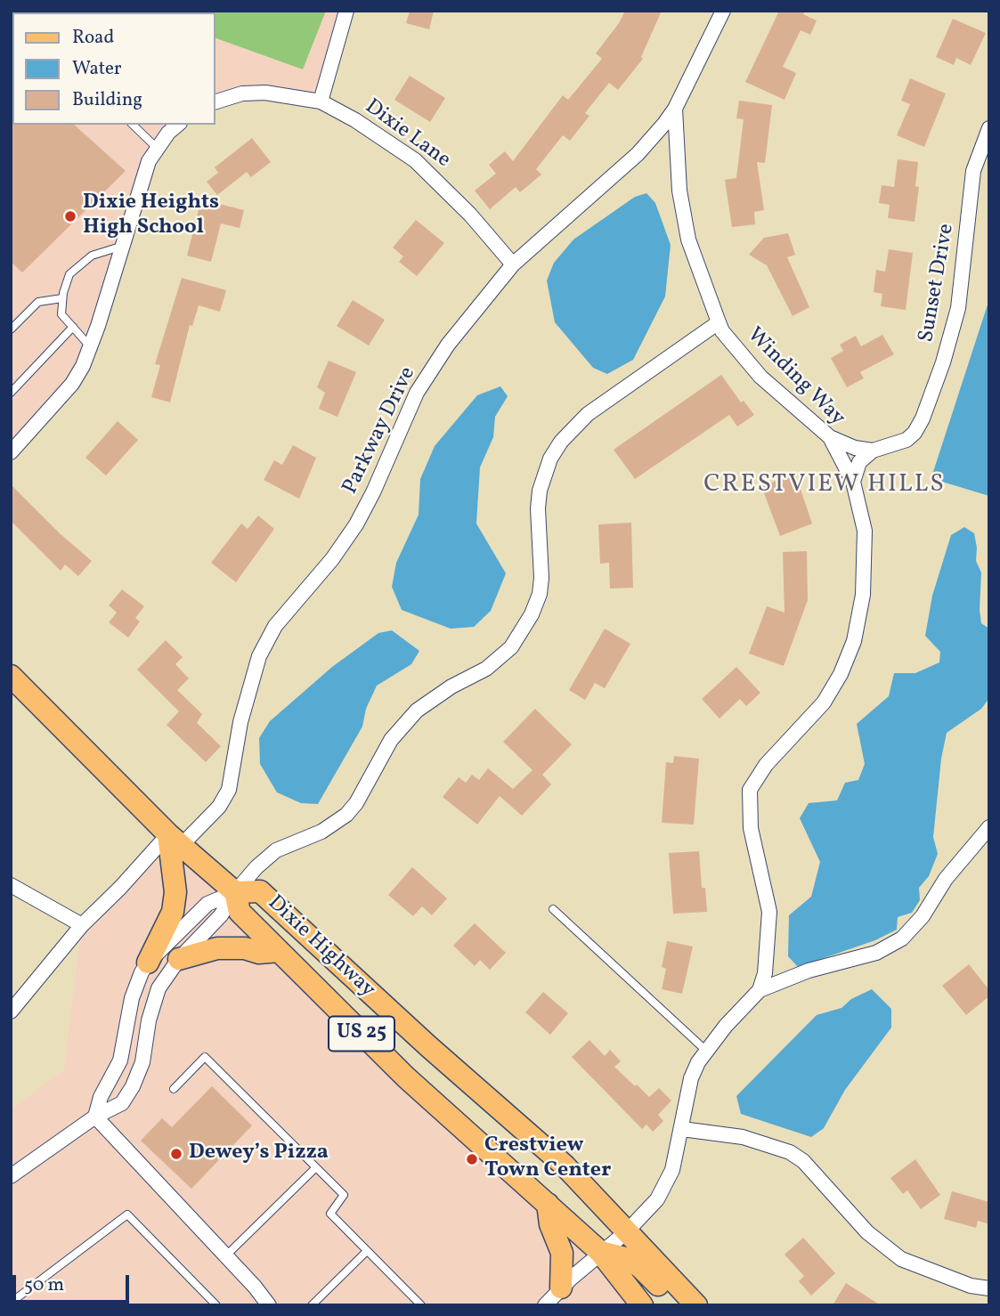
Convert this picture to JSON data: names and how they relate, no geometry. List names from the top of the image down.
{
  "streets": {
    "main road": ["Dixie Highway", "US 25"],
    "street": [
      "Dixie Lane",
      "Sunset Drive",
      "Winding Way",
      "Parkway Drive"
    ]
  },
  "crossings": [
    ["Dixie Lane", "Parkway Drive"],
    ["Winding Way", "Parkway Drive"],
    ["Winding Way", "Dixie Highway"],
    ["Parkway Drive", "Dixie Highway"]
  ],
  "districts": ["CRESTVIEW HILLS"],
  "places": ["Dixie Heights High School", "Dewey’s Pizza", "Crestview Town Center"],
  "legend": ["Road", "Water", "Building"],
  "scale_bar": "50 m"
}
